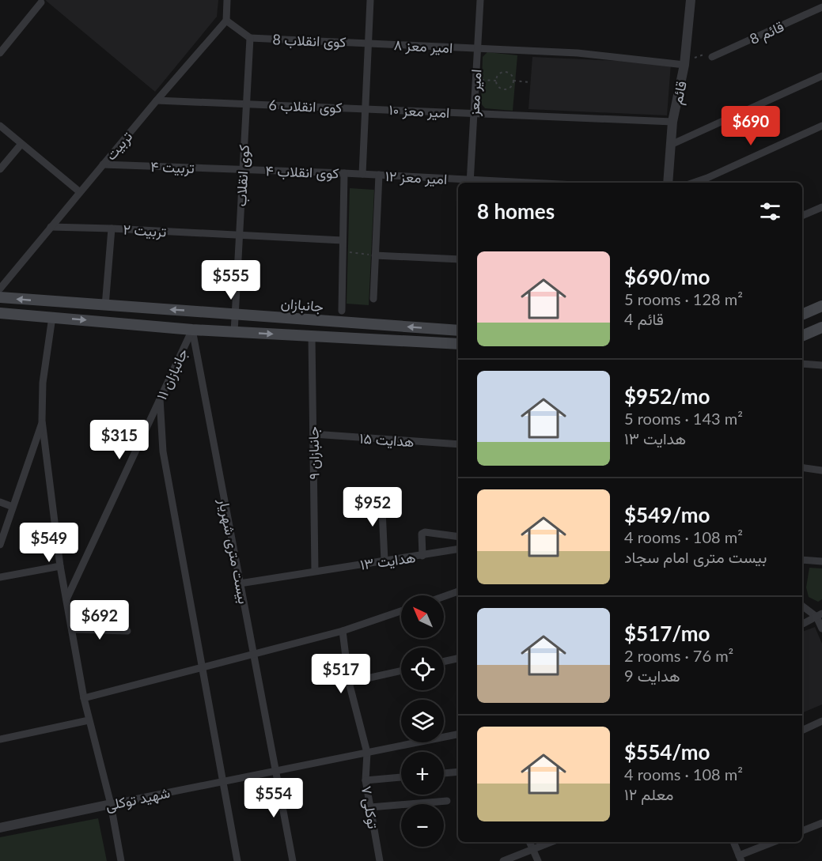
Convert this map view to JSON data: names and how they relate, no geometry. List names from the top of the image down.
{
  "streets": {
    "main road": ["جانبازان"],
    "street": [
      "قائم 8",
      "کوی انقلاب 8",
      "امیر معز ۸",
      "امیر معز",
      "قائم",
      "کوی انقلاب 6",
      "امیر معز ۱۰",
      "تربیت",
      "تربیت ۴",
      "کوی انقلاب ۴",
      "کوی انقلاب",
      "امیر معز ۱۲",
      "تربیت ۲",
      "جانبازان ۱۱",
      "هدایت ۱۵",
      "جانبازان ۹",
      "بیست متری شهریار",
      "هدایت ۱۳",
      "شهید توکلی",
      "توکلی ۷"
    ]
  },
  "crossings": [
    ["کوی انقلاب 8", "امیر معز ۸"],
    ["کوی انقلاب 8", "کوی انقلاب"],
    ["امیر معز ۸", "امیر معز"],
    ["امیر معز ۸", "قائم"],
    ["امیر معز", "امیر معز ۱۰"],
    ["امیر معز", "امیر معز ۱۲"],
    ["قائم", "امیر معز ۱۰"],
    ["کوی انقلاب 6", "امیر معز ۱۰"],
    ["کوی انقلاب 6", "تربیت"],
    ["کوی انقلاب 6", "کوی انقلاب"],
    ["تربیت", "تربیت ۴"],
    ["تربیت", "تربیت ۲"],
    ["تربیت ۴", "کوی انقلاب ۴"],
    ["تربیت ۴", "کوی انقلاب"],
    ["کوی انقلاب ۴", "کوی انقلاب"],
    ["کوی انقلاب ۴", "امیر معز ۱۲"],
    ["کوی انقلاب", "تربیت ۲"],
    ["کوی انقلاب", "جانبازان"],
    ["جانبازان ۱۱", "بیست متری شهریار"],
    ["هدایت ۱۵", "جانبازان ۹"],
    ["جانبازان ۹", "هدایت ۱۳"],
    ["بیست متری شهریار", "هدایت ۱۳"],
    ["بیست متری شهریار", "شهید توکلی"],
    ["شهید توکلی", "توکلی ۷"]
  ],
  "north": "top left",
  "page": {
    "price": [
      "$690",
      "$555",
      "$315",
      "$952",
      "$549",
      "$692",
      "$517",
      "$554"
    ],
    "heading": "8 homes",
    "list": [
      {
        "name": "$690/mo",
        "note": "5 rooms · 128 m² · قائم 4"
      },
      {
        "name": "$952/mo",
        "note": "5 rooms · 143 m² · هدایت ۱۳"
      },
      {
        "name": "$549/mo",
        "note": "4 rooms · 108 m² · بیست متری امام سجاد"
      },
      {
        "name": "$517/mo",
        "note": "2 rooms · 76 m² · هدایت 9"
      },
      {
        "name": "$554/mo",
        "note": "4 rooms · 108 m² · معلم ۱۲"
      }
    ],
    "map_buttons": ["+", "−"]
  }
}
